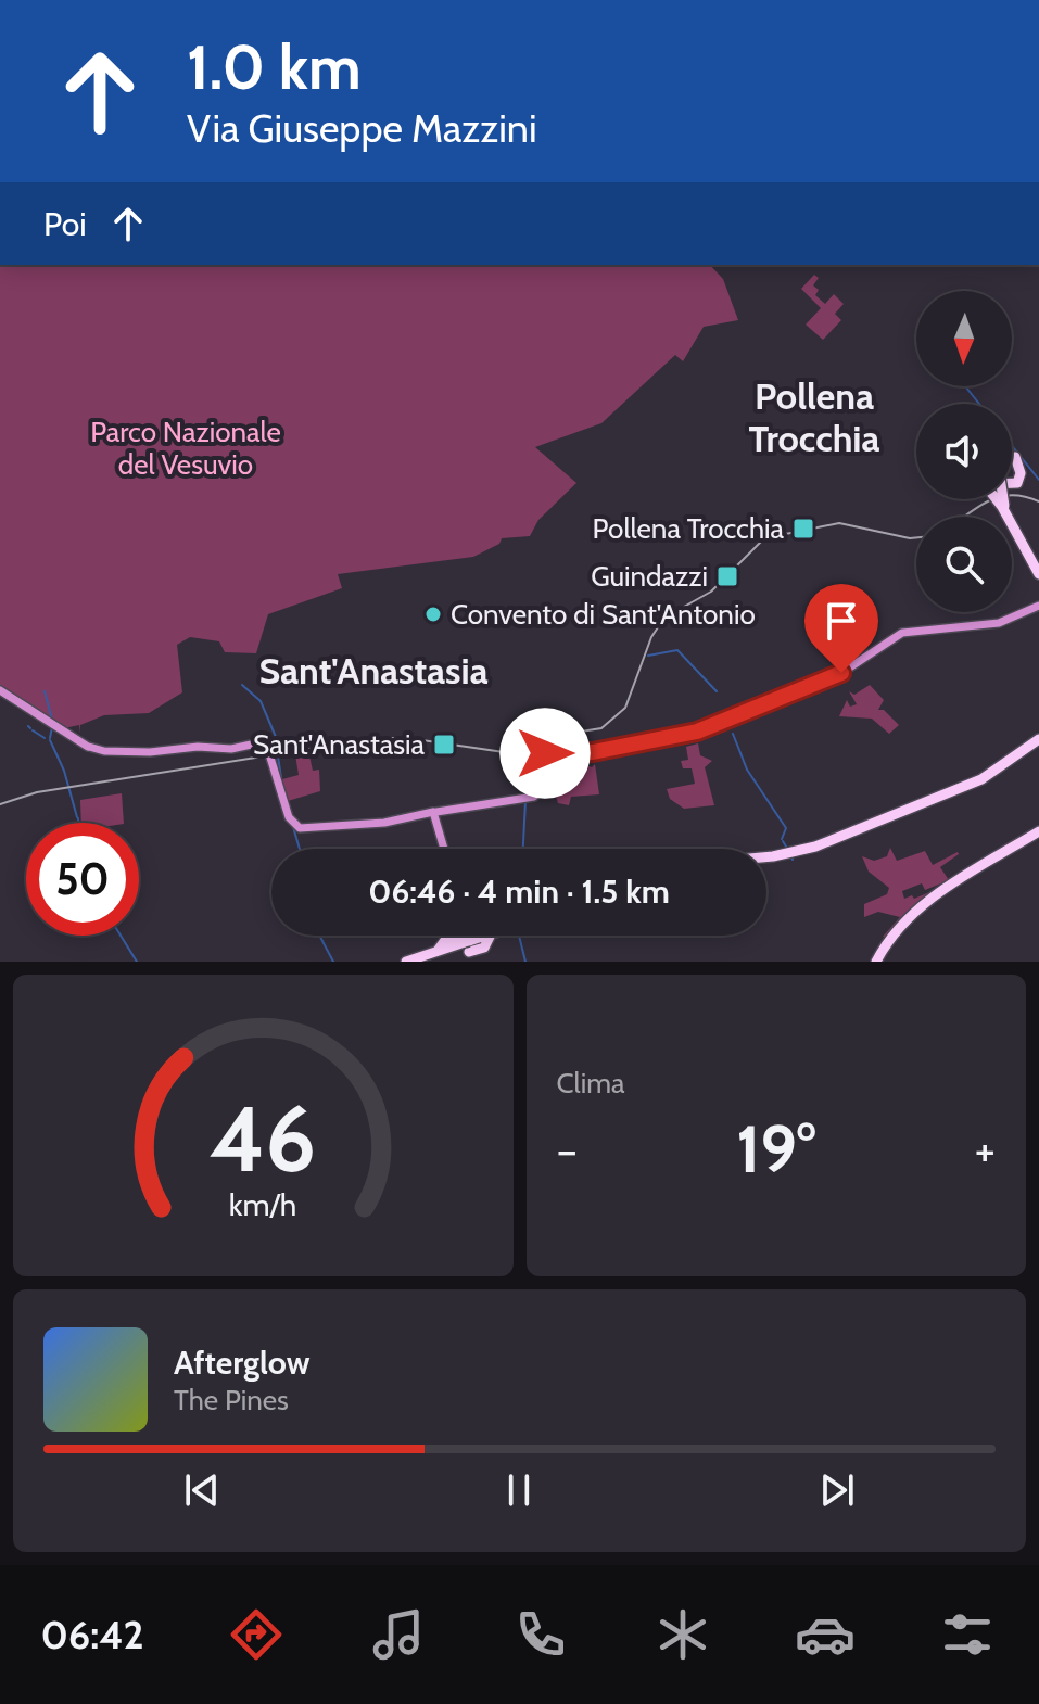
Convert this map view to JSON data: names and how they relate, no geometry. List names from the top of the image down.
{
  "districts": ["Pollena Trocchia", "Sant'Anastasia"],
  "parks": ["Parco Nazionale del Vesuvio"],
  "places": {
    "transit": ["Pollena Trocchia", "Guindazzi", "Sant'Anastasia"],
    "other": ["Convento di Sant'Antonio"]
  },
  "north": "bottom",
  "page": {
    "turn": ["1.0 km", "Via Giuseppe Mazzini"],
    "then": "Poi",
    "limit": "50",
    "trip": "06:46 · 4 min · 1.5 km",
    "tile": "Clima",
    "heat": ["−", "19°", "+"],
    "song": ["Afterglow", "The Pines"],
    "tabs": "06:42",
    "gauge": ["46", "km/h"]
  }
}
